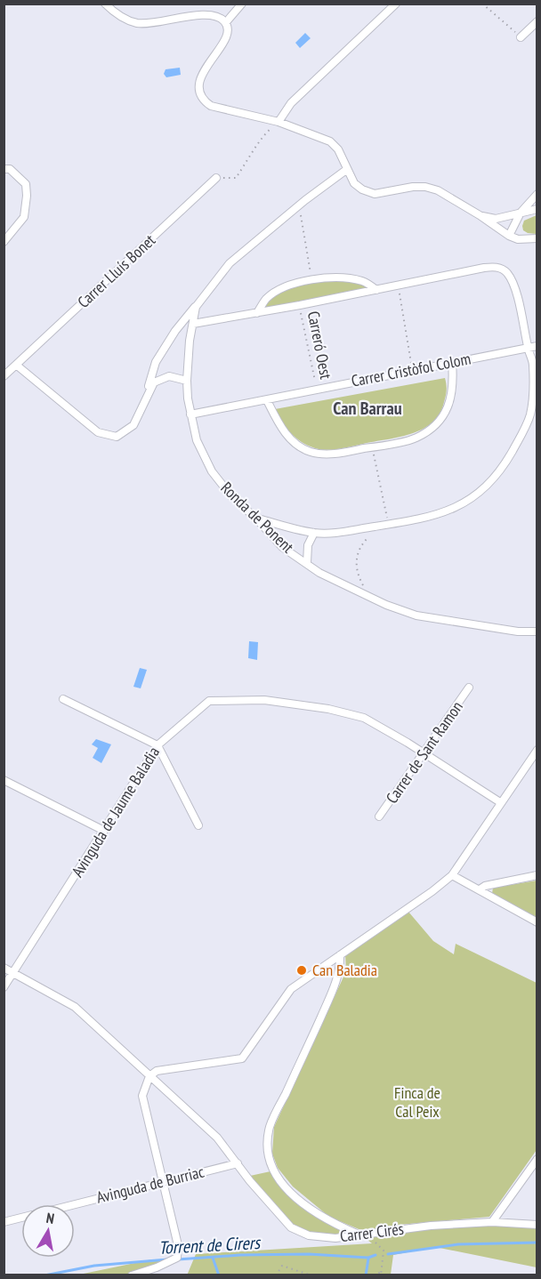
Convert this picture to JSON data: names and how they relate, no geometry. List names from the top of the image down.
{
  "streets": {
    "street": [
      "Carrer Lluís Bonet",
      "Carrer Cristòfol Colom",
      "Ronda de Ponent",
      "Carrer de Sant Ramon",
      "Avinguda de Jaume Baladia",
      "Avinguda de Burriac",
      "Carrer Cirés"
    ],
    "path": ["Carreró Oest"]
  },
  "crossings": [
    ["Carreró Oest", "Carrer Cristòfol Colom"],
    ["Carrer Cristòfol Colom", "Ronda de Ponent"],
    ["Carrer de Sant Ramon", "Avinguda de Jaume Baladia"],
    ["Avinguda de Jaume Baladia", "Carrer Cirés"],
    ["Avinguda de Burriac", "Carrer Cirés"]
  ],
  "districts": ["Can Barrau"],
  "water": ["Torrent de Cirers"],
  "parks": ["Finca de Cal Peix"],
  "places": ["Can Baladia"],
  "north": "top"
}
